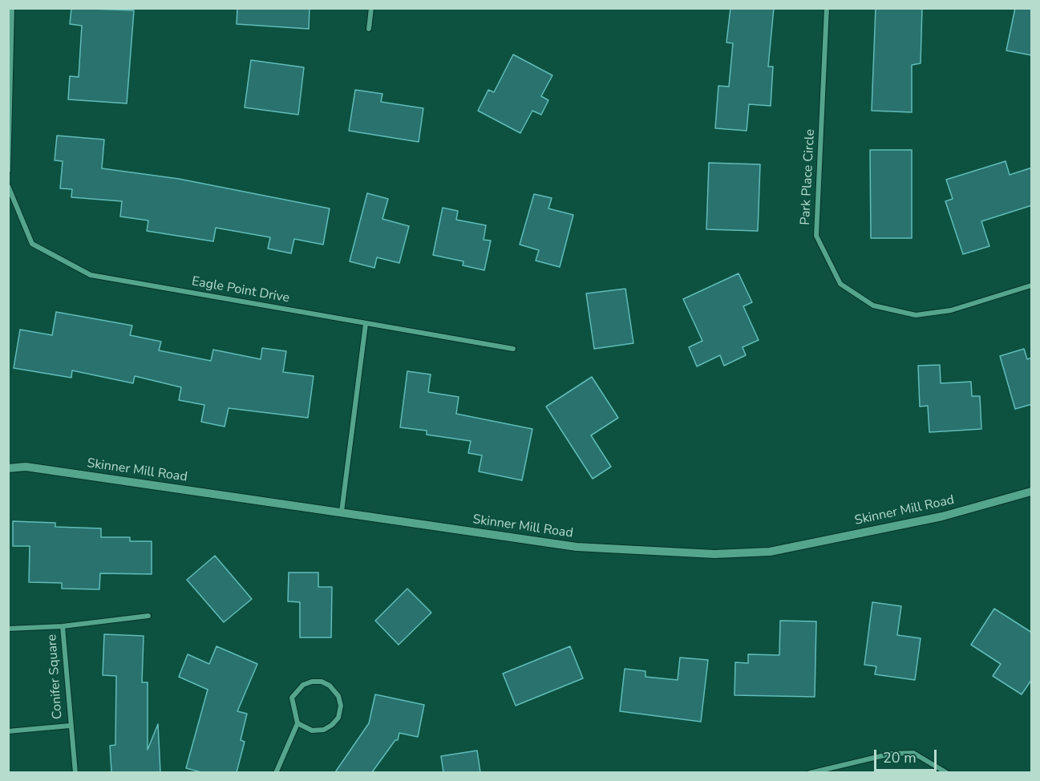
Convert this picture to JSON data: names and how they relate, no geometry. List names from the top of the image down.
{
  "streets": {
    "street": [
      "Park Place Circle",
      "Eagle Point Drive",
      "Skinner Mill Road",
      "Conifer Square"
    ]
  },
  "scale_bar": "20 m"
}
